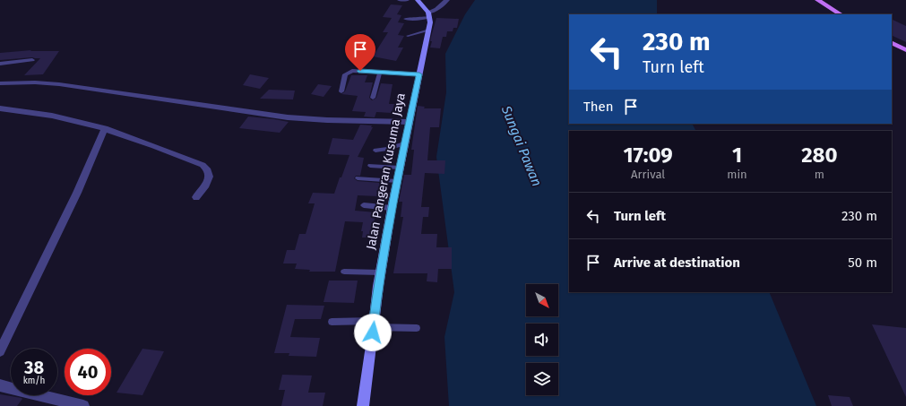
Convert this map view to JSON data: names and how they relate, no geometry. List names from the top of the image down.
{
  "streets": {
    "street": ["Jalan Pangeran Kusuma Jaya"]
  },
  "water": ["Sungai Pawan"],
  "north": "bottom right",
  "page": {
    "turn": ["230 m", "Turn left"],
    "then": "Then",
    "eta": [
      "17:09",
      "Arrival",
      "1",
      "min",
      "280",
      "m"
    ],
    "list": [
      {
        "name": "Turn left",
        "value": "230 m"
      },
      {
        "name": "Arrive at destination",
        "value": "50 m"
      }
    ],
    "speed": "38 km/h",
    "limit": "40"
  }
}
